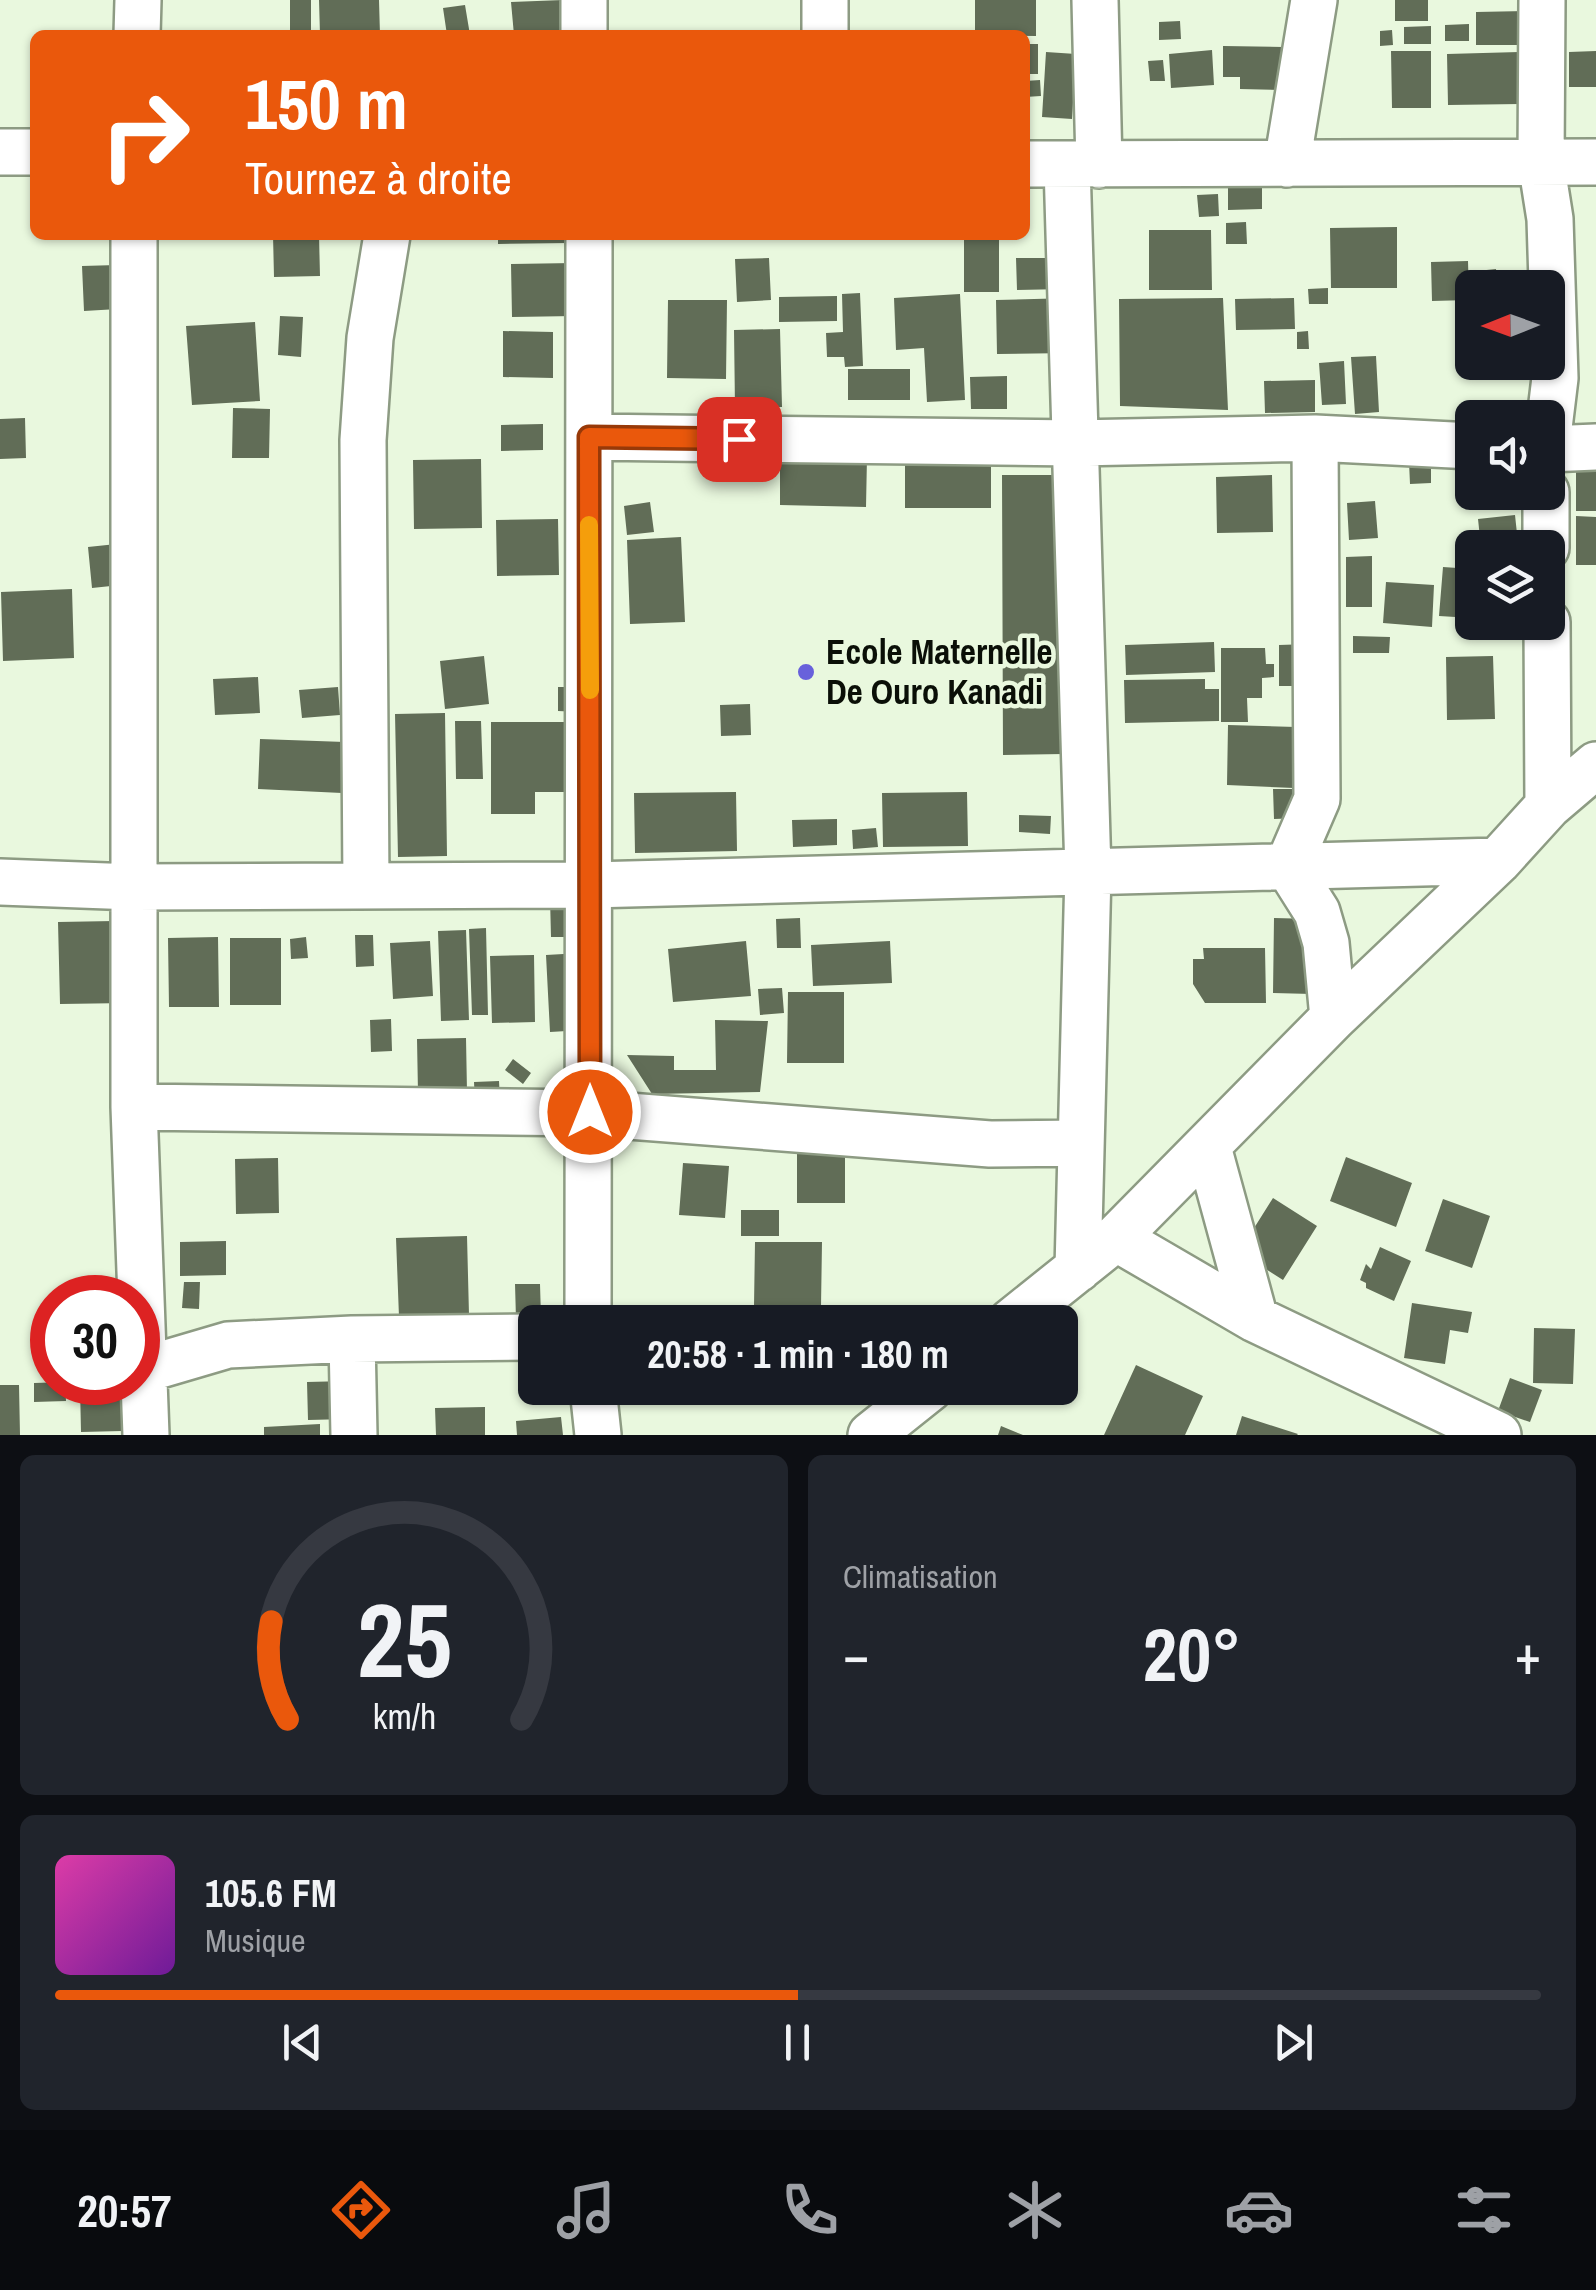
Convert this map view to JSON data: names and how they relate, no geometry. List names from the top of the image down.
{
  "places": ["Ecole Maternelle De Ouro Kanadi"],
  "north": "left",
  "page": {
    "turn": ["150 m", "Tournez à droite"],
    "limit": "30",
    "trip": "20:58 · 1 min · 180 m",
    "tile": "Climatisation",
    "heat": ["−", "20°", "+"],
    "song": ["105.6 FM", "Musique"],
    "tabs": "20:57",
    "gauge": ["25", "km/h"]
  }
}
